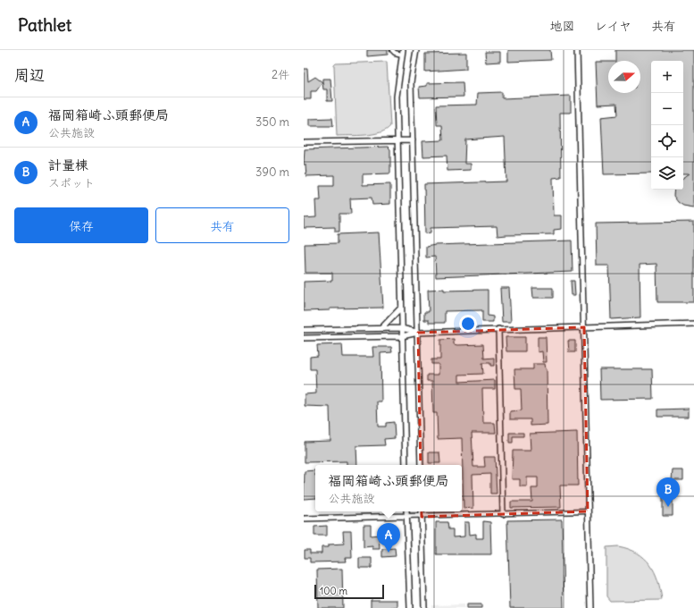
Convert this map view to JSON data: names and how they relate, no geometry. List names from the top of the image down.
{
  "scale_bar": "100 m",
  "north": "right",
  "page": {
    "header": "Pathlet",
    "nav": ["地図", "レイヤ", "共有"],
    "heading": ["周辺", "2件"],
    "map_buttons": ["+", "−"],
    "list": [
      {
        "mark": "A",
        "name": "福岡箱崎ふ頭郵便局",
        "note": "公共施設",
        "value": "350 m"
      },
      {
        "mark": "B",
        "name": "計量棟",
        "note": "スポット",
        "value": "390 m"
      }
    ],
    "buttons": ["保存", "共有"],
    "popup": ["福岡箱崎ふ頭郵便局", "公共施設"],
    "pins": ["B", "A"],
    "scale": "100 m"
  }
}
